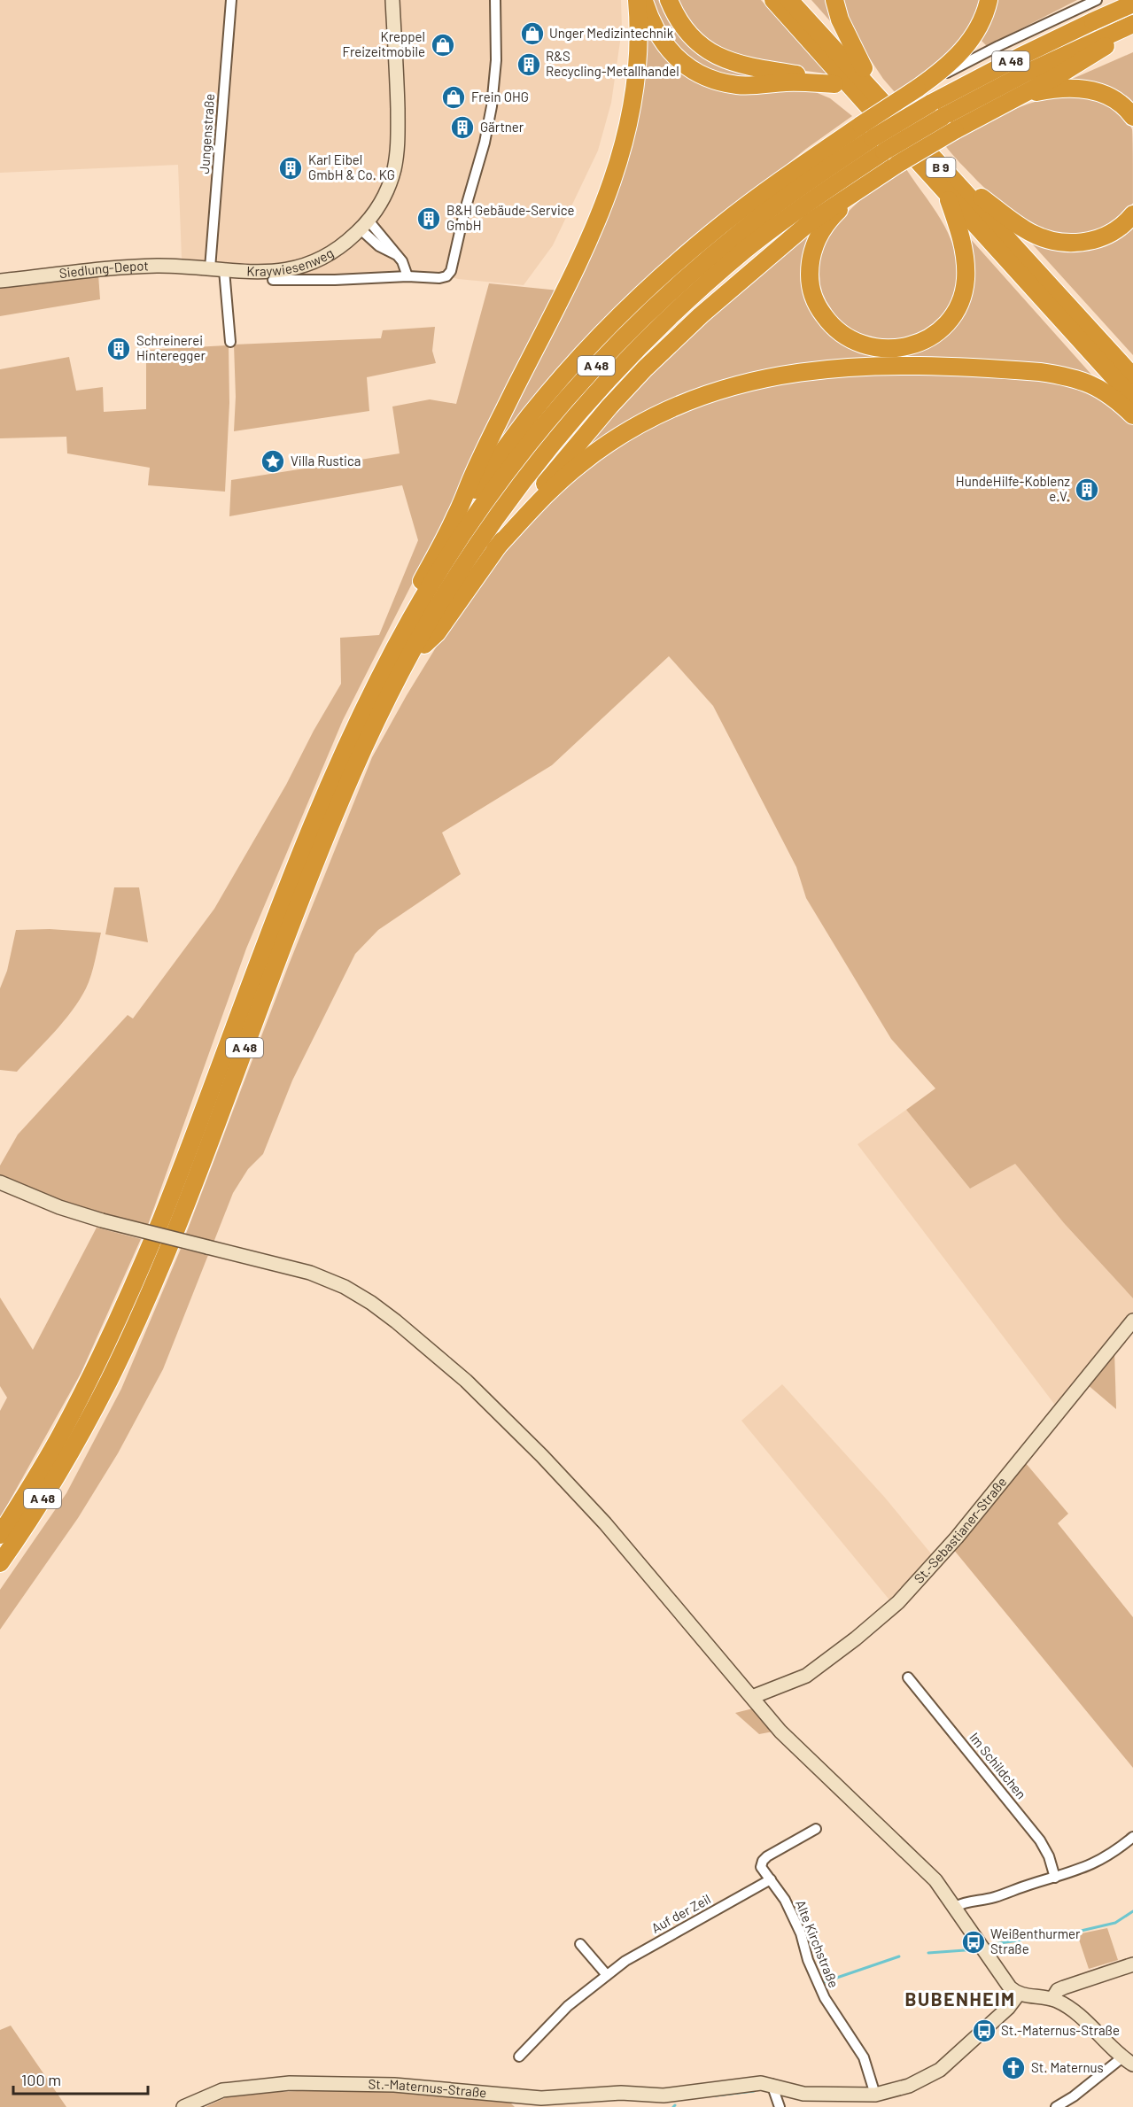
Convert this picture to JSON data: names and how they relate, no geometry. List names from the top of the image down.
{
  "streets": {
    "highway": ["A 48", "B 9"],
    "street": [
      "Jungenstraße",
      "Kraywiesenweg",
      "Siedlung-Depot",
      "St.-Sebastianer-Straße",
      "Im Schildchen",
      "Auf der Zeil",
      "Alte Kirchstraße",
      "St.-Maternus-Straße"
    ]
  },
  "crossings": [
    ["Jungenstraße", "Kraywiesenweg"],
    ["Jungenstraße", "Siedlung-Depot"],
    ["Kraywiesenweg", "Siedlung-Depot"],
    ["Auf der Zeil", "Alte Kirchstraße"],
    ["Alte Kirchstraße", "St.-Maternus-Straße"]
  ],
  "districts": ["BUBENHEIM"],
  "places": {
    "shop": ["Unger Medizintechnik", "Kreppel Freizeitmobile", "Frein OHG"],
    "building": [
      "R&S Recycling-Metallhandel",
      "Gärtner",
      "Karl Eibel GmbH & Co. KG",
      "B&H Gebäude-Service GmbH",
      "Schreinerei Hinteregger",
      "HundeHilfe-Koblenz e.V."
    ],
    "place": ["Villa Rustica"],
    "bus stop": ["Weißenthurmer Straße", "St.-Maternus-Straße"],
    "church": ["St. Maternus"]
  },
  "scale_bar": "100 m"
}
